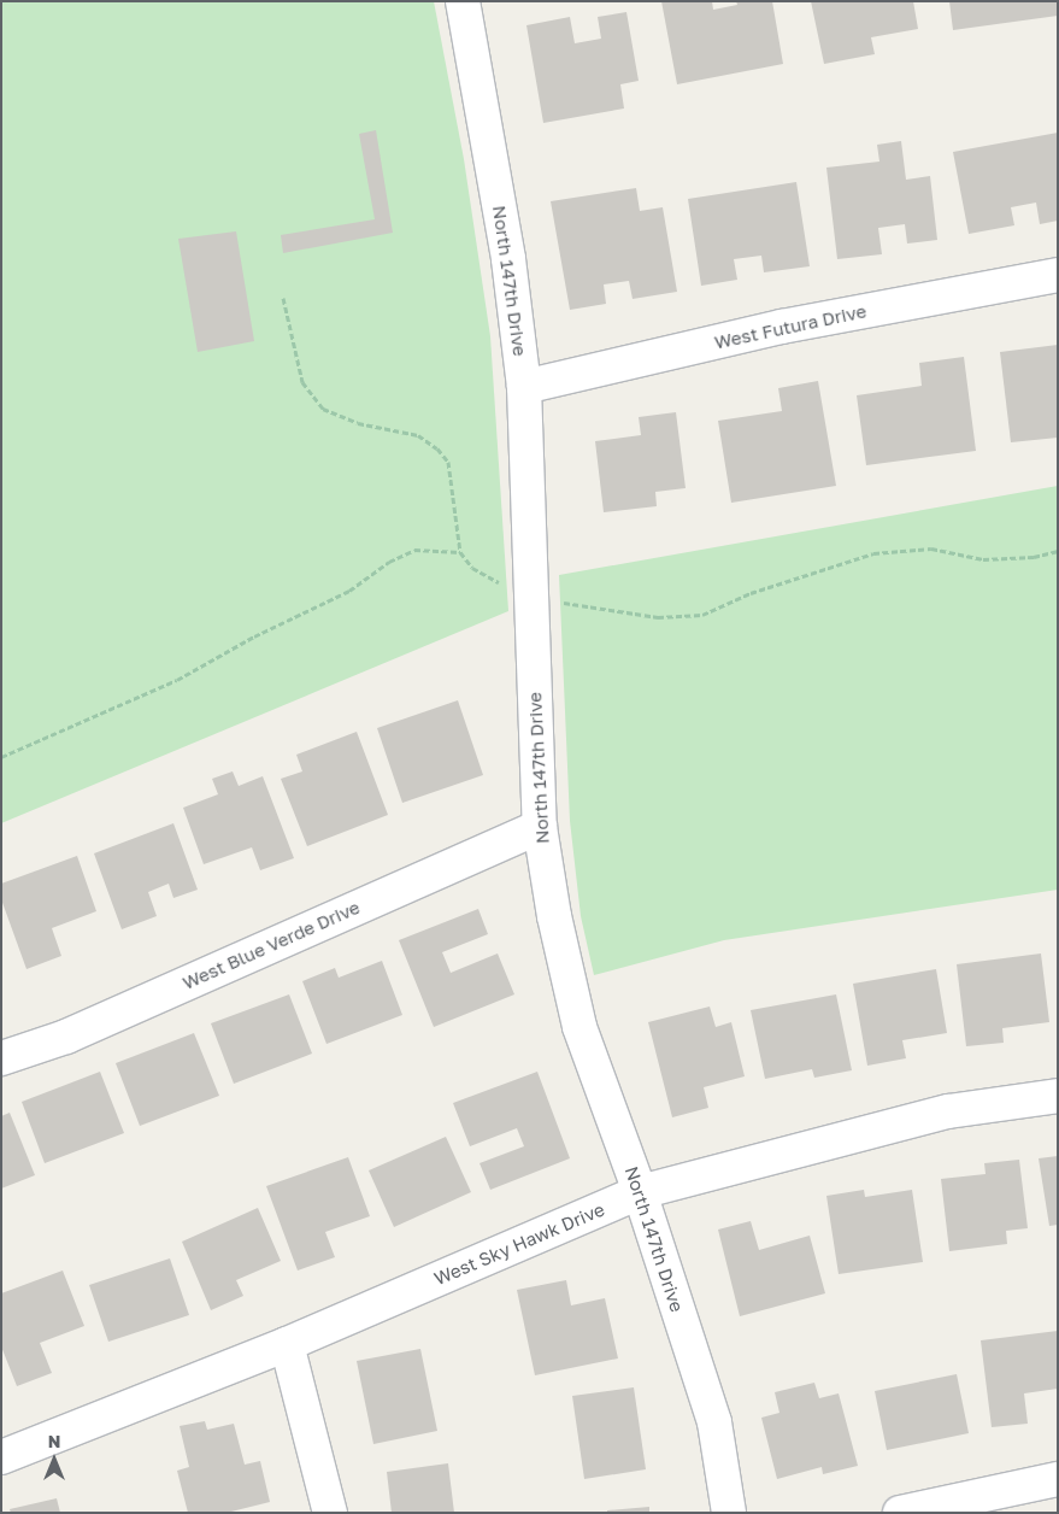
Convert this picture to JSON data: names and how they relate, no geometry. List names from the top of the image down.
{
  "streets": {
    "street": [
      "North 147th Drive",
      "West Futura Drive",
      "West Blue Verde Drive",
      "West Sky Hawk Drive"
    ]
  },
  "crossings": [
    ["North 147th Drive", "West Futura Drive"],
    ["North 147th Drive", "West Blue Verde Drive"],
    ["North 147th Drive", "West Sky Hawk Drive"]
  ],
  "north": "top"
}
